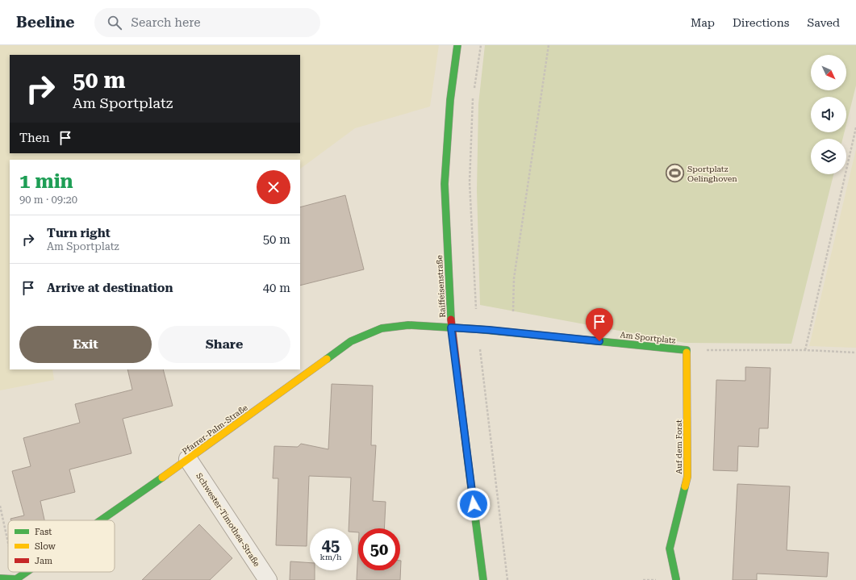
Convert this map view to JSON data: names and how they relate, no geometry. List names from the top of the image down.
{
  "streets": {
    "street": [
      "Raiffeisenstraße",
      "Am Sportplatz",
      "Pfarrer-Palm-Straße",
      "Auf dem Forst",
      "Schwester-Timothea-Straße"
    ]
  },
  "crossings": [
    ["Raiffeisenstraße", "Am Sportplatz"],
    ["Raiffeisenstraße", "Pfarrer-Palm-Straße"],
    ["Am Sportplatz", "Pfarrer-Palm-Straße"],
    ["Am Sportplatz", "Auf dem Forst"],
    ["Pfarrer-Palm-Straße", "Schwester-Timothea-Straße"]
  ],
  "places": {
    "sports": ["Sportplatz Oelinghoven"]
  },
  "legend": ["Fast", "Slow", "Jam"],
  "north": "bottom right",
  "page": {
    "header": "Beeline",
    "search": "Search here",
    "nav": ["Map", "Directions", "Saved"],
    "turn": ["50 m", "Am Sportplatz"],
    "then": "Then",
    "heading": ["1 min", "90 m · 09:20"],
    "list": [
      {
        "name": "Turn right",
        "note": "Am Sportplatz",
        "value": "50 m"
      },
      {
        "name": "Arrive at destination",
        "value": "40 m"
      }
    ],
    "buttons": ["Exit", "Share"],
    "speed": "45 km/h",
    "limit": "50"
  }
}
